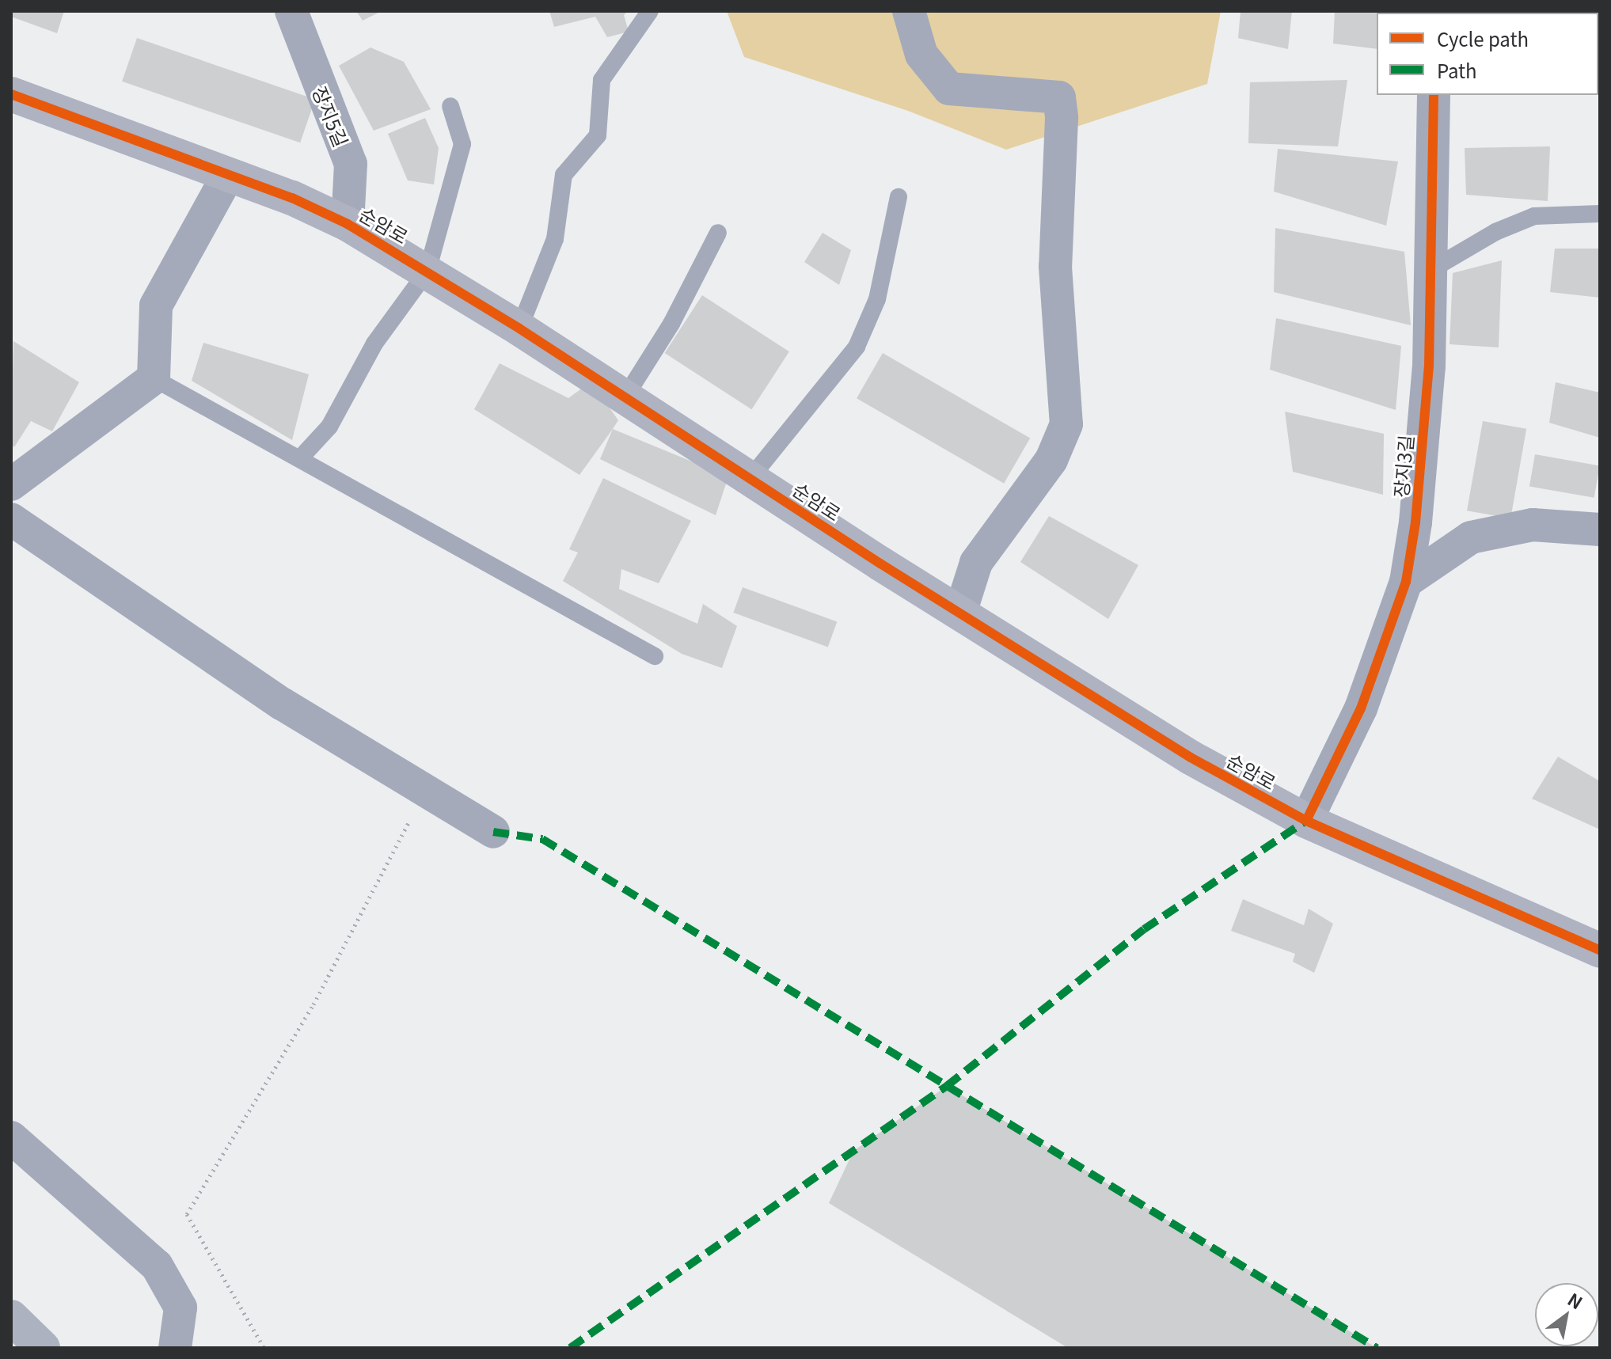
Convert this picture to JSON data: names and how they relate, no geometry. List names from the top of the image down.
{
  "streets": {
    "street": ["장지5길", "순암로", "장지3길"]
  },
  "crossings": [
    ["장지5길", "순암로"],
    ["순암로", "장지3길"]
  ],
  "legend": ["Cycle path", "Path"],
  "north": "top right"
}
